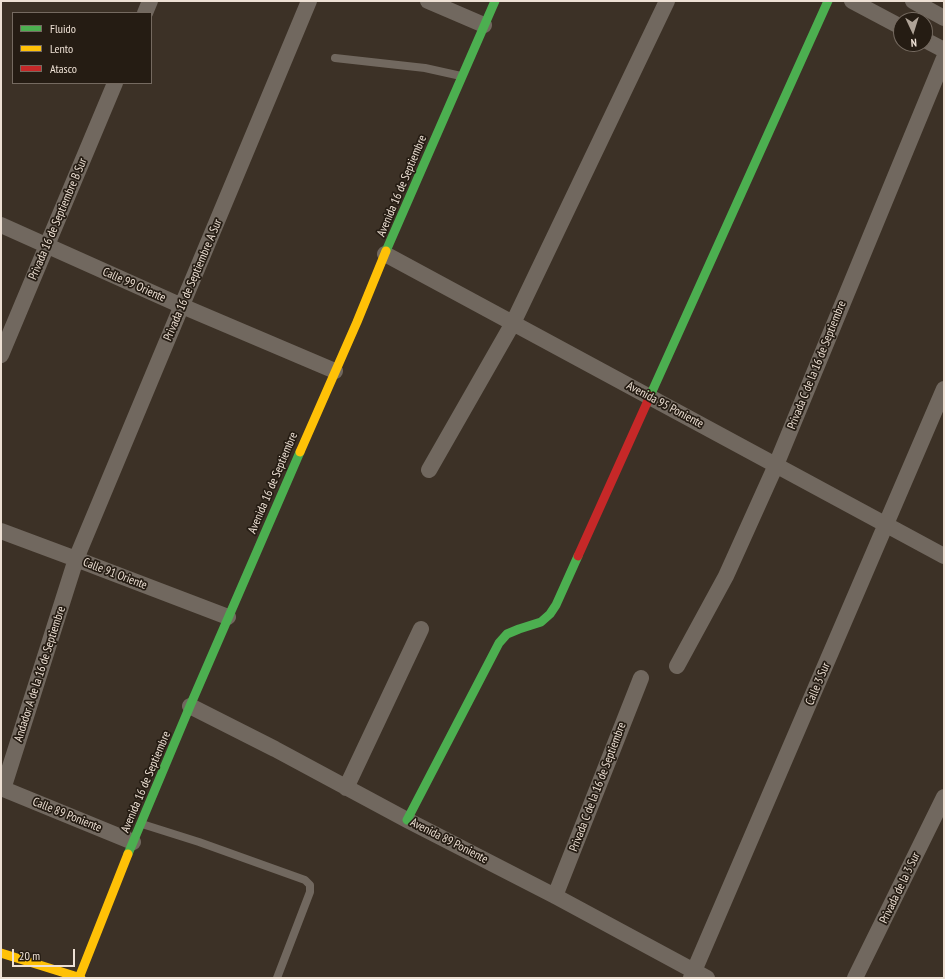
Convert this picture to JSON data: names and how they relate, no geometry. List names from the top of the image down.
{
  "streets": {
    "main road": ["Avenida 16 de Septiembre"],
    "street": [
      "Privada 16 de Septiembre B Sur",
      "Privada 16 de Septiembre A Sur",
      "Calle 99 Oriente",
      "Privada C de la 16 de Septiembre",
      "Avenida 95 Poniente",
      "Calle 91 Oriente",
      "Andador A de la 16 de Septiembre",
      "Calle 3 Sur",
      "Calle 89 Poniente",
      "Avenida 89 Poniente",
      "Privada de la 3 Sur"
    ]
  },
  "crossings": [
    ["Avenida 16 de Septiembre", "Calle 99 Oriente"],
    ["Avenida 16 de Septiembre", "Avenida 95 Poniente"],
    ["Avenida 16 de Septiembre", "Calle 91 Oriente"],
    ["Avenida 16 de Septiembre", "Calle 89 Poniente"],
    ["Avenida 16 de Septiembre", "Avenida 89 Poniente"],
    ["Privada 16 de Septiembre B Sur", "Calle 99 Oriente"],
    ["Privada 16 de Septiembre A Sur", "Calle 99 Oriente"],
    ["Privada 16 de Septiembre A Sur", "Calle 91 Oriente"],
    ["Privada 16 de Septiembre A Sur", "Andador A de la 16 de Septiembre"],
    ["Privada C de la 16 de Septiembre", "Avenida 95 Poniente"],
    ["Privada C de la 16 de Septiembre", "Avenida 89 Poniente"],
    ["Avenida 95 Poniente", "Calle 3 Sur"],
    ["Calle 91 Oriente", "Andador A de la 16 de Septiembre"],
    ["Andador A de la 16 de Septiembre", "Calle 89 Poniente"],
    ["Calle 3 Sur", "Avenida 89 Poniente"]
  ],
  "legend": ["Fluido", "Lento", "Atasco"],
  "scale_bar": "20 m",
  "north": "bottom"
}
